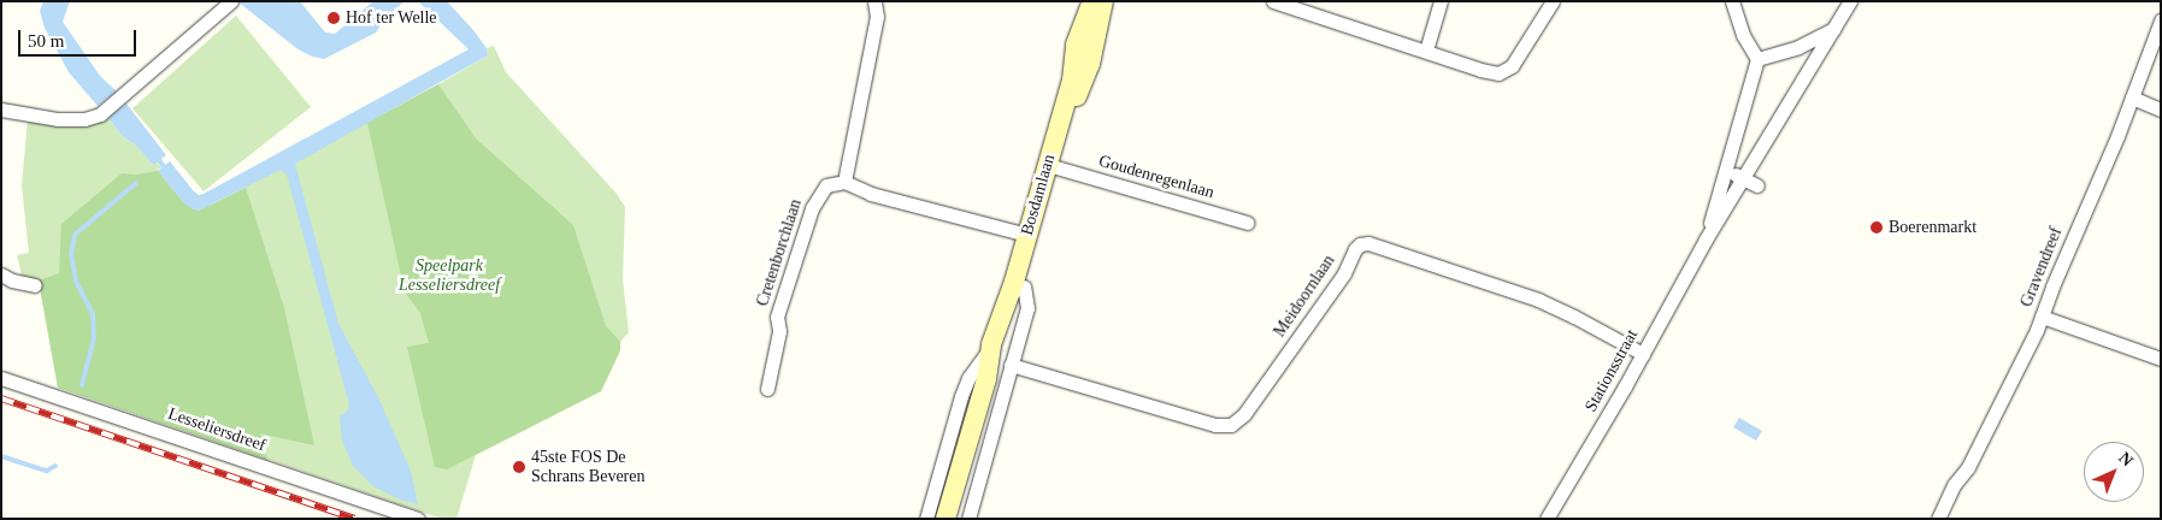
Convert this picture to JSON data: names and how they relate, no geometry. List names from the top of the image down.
{
  "streets": {
    "street": [
      "Goudenregenlaan",
      "Bosdamlaan",
      "Cretenborchlaan",
      "Gravendreef",
      "Meidoornlaan",
      "Stationsstraat",
      "Lesseliersdreef"
    ]
  },
  "crossings": [
    ["Goudenregenlaan", "Bosdamlaan"],
    ["Bosdamlaan", "Meidoornlaan"],
    ["Meidoornlaan", "Stationsstraat"]
  ],
  "parks": ["Speelpark Lesseliersdreef"],
  "places": ["Hof ter Welle", "Boerenmarkt", "45ste FOS De Schrans Beveren"],
  "scale_bar": "50 m",
  "north": "top right"
}
